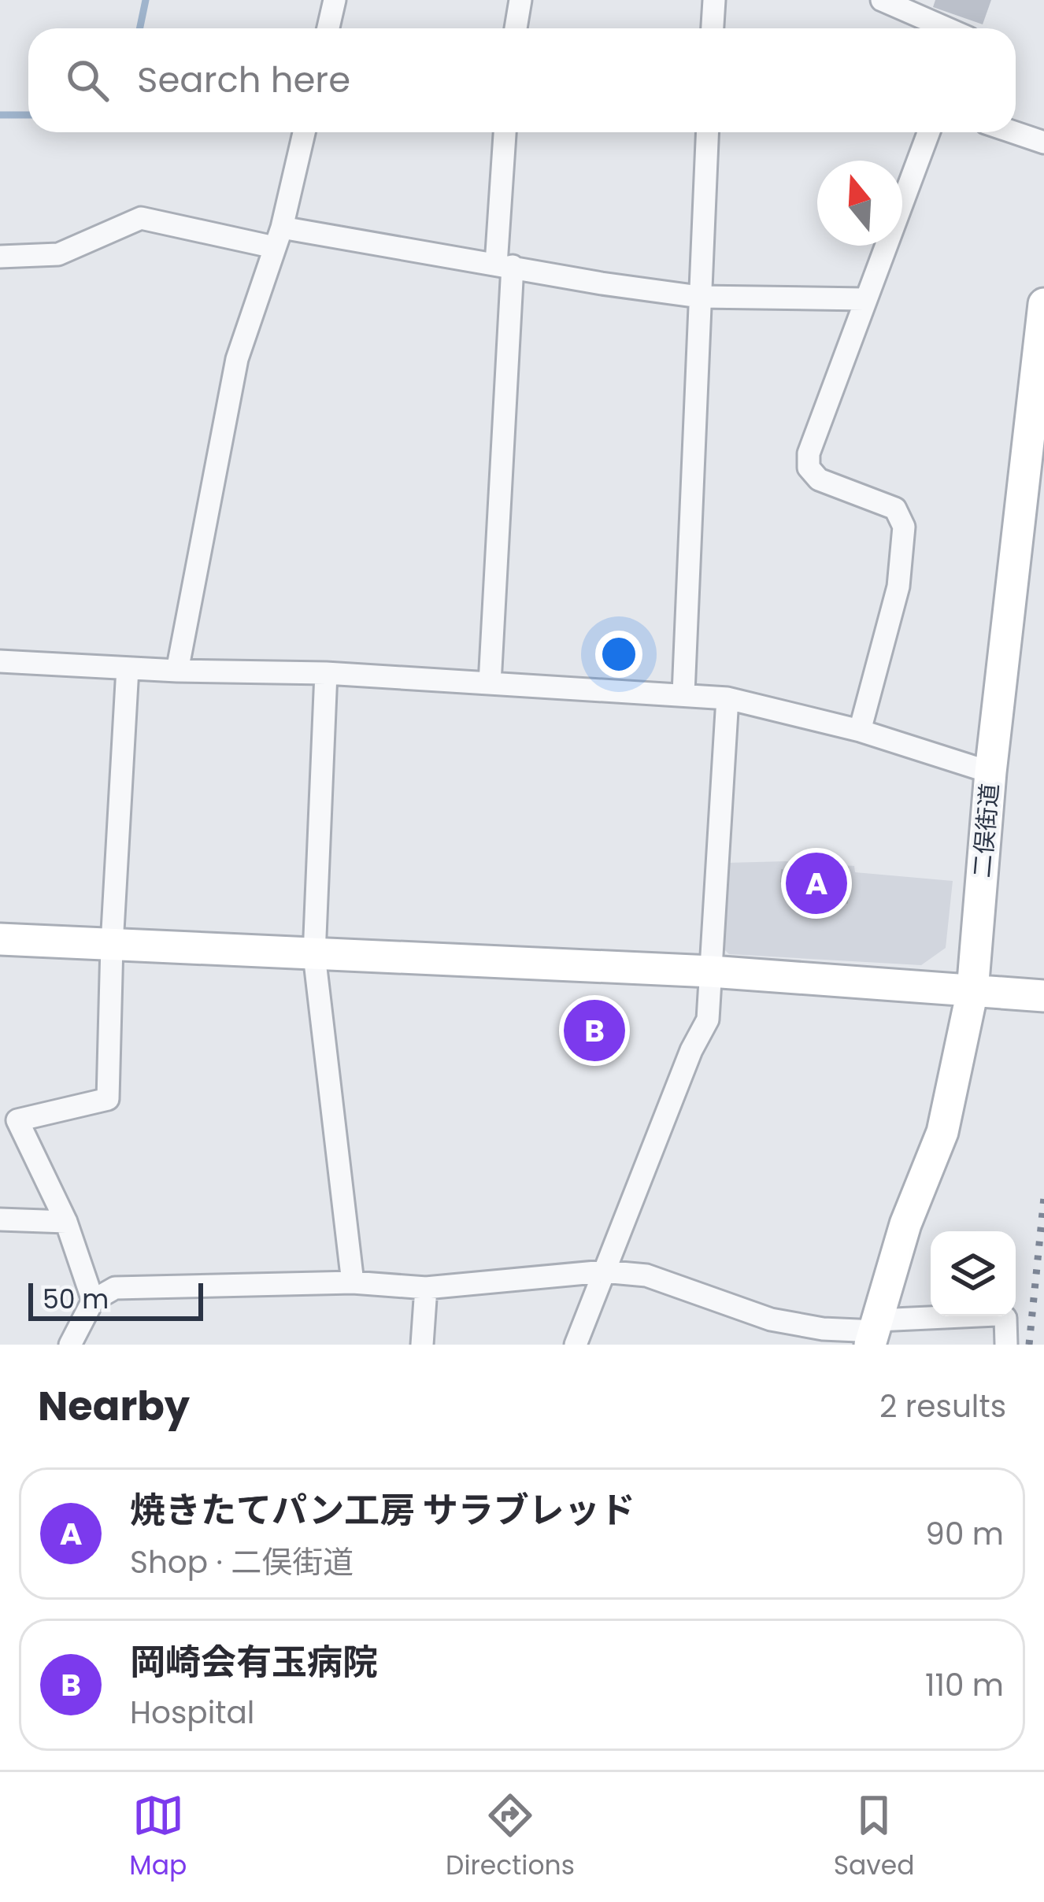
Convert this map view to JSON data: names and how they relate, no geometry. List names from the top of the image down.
{
  "streets": {
    "street": ["二俣街道"]
  },
  "scale_bar": "50 m",
  "north": "top",
  "page": {
    "search": "Search here",
    "pins": ["A", "B"],
    "scale": "50 m",
    "heading": ["Nearby", "2 results"],
    "list": [
      {
        "mark": "A",
        "name": "焼きたてパン工房 サラブレッド",
        "note": "Shop · 二俣街道",
        "value": "90 m"
      },
      {
        "mark": "B",
        "name": "岡崎会有玉病院",
        "note": "Hospital",
        "value": "110 m"
      }
    ],
    "nav": ["Map", "Directions", "Saved"]
  }
}
